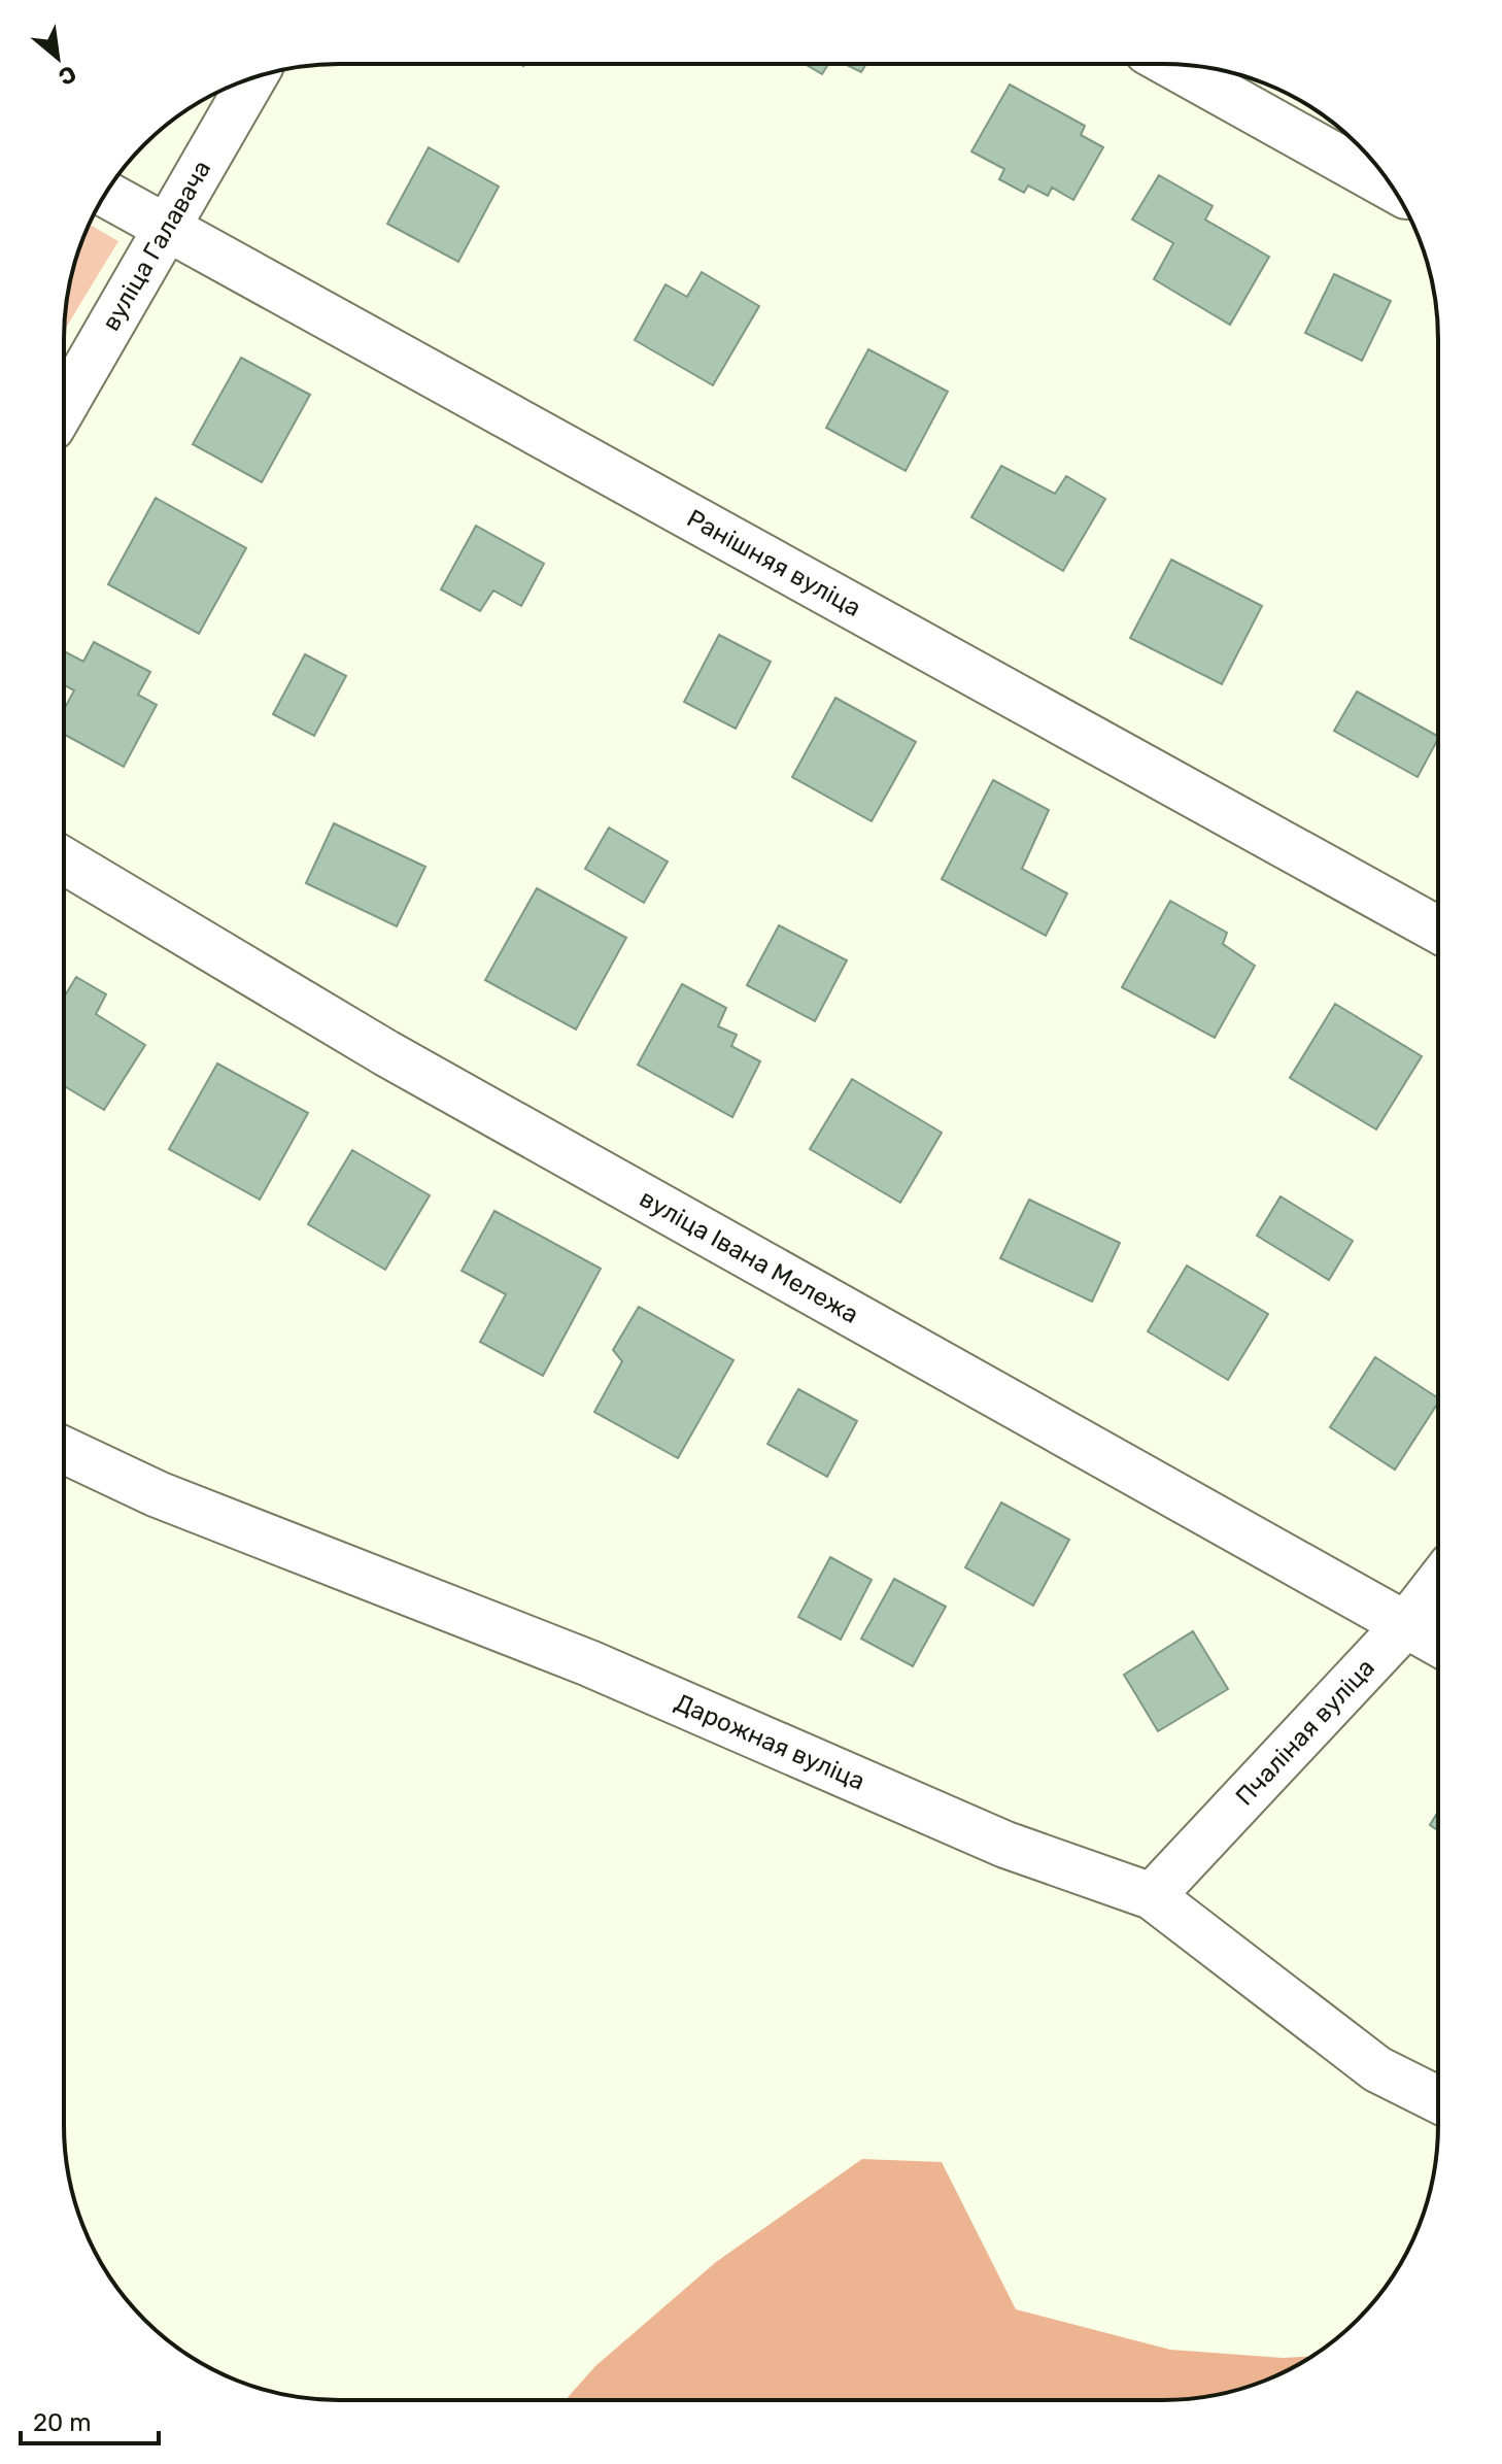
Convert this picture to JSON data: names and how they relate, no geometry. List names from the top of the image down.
{
  "streets": {
    "street": [
      "вуліца Галавача",
      "Ранішняя вуліца",
      "вуліца Івана Мележа",
      "Пчаліная вуліца",
      "Дарожная вуліца"
    ]
  },
  "crossings": [
    ["вуліца Галавача", "Ранішняя вуліца"],
    ["вуліца Івана Мележа", "Пчаліная вуліца"],
    ["Пчаліная вуліца", "Дарожная вуліца"]
  ],
  "scale_bar": "20 m",
  "north": "bottom right"
}
